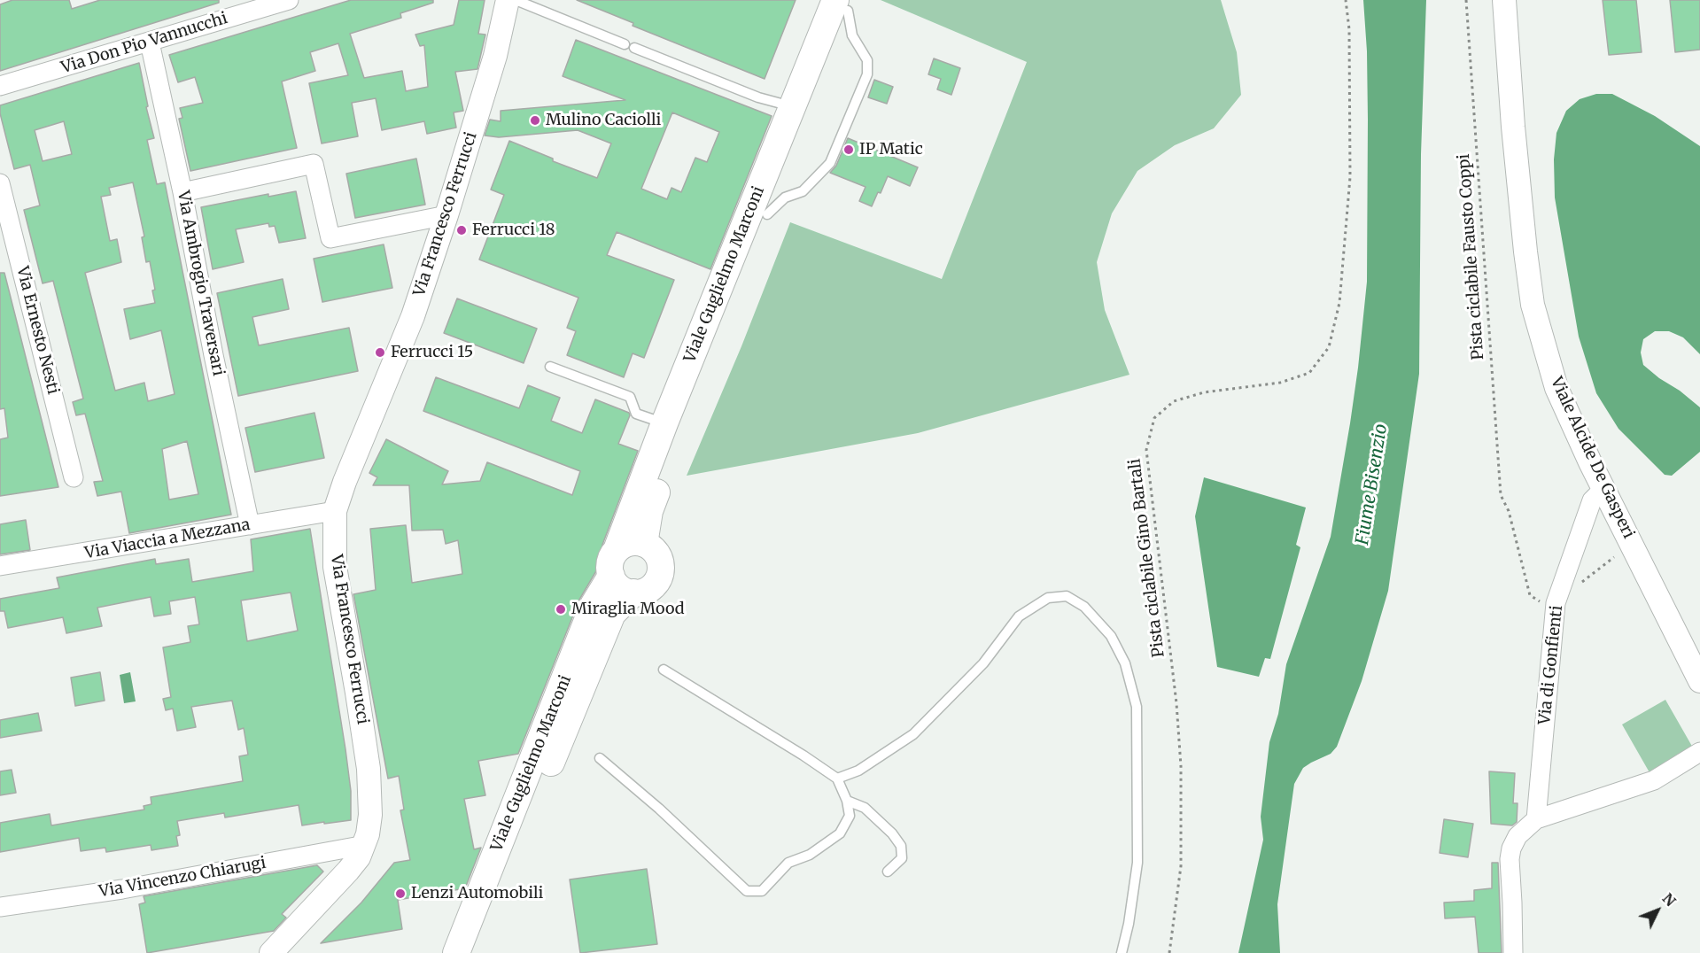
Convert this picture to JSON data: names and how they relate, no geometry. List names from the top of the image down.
{
  "streets": {
    "main road": ["Viale Guglielmo Marconi"],
    "street": [
      "Via Don Pio Vannucchi",
      "Via Francesco Ferrucci",
      "Via Ambrogio Traversari",
      "Via Ernesto Nesti",
      "Viale Alcide De Gasperi",
      "Via Viaccia a Mezzana",
      "Via di Gonfienti",
      "Via Vincenzo Chiarugi"
    ],
    "path": ["Pista ciclabile Fausto Coppi", "Pista ciclabile Gino Bartali"]
  },
  "crossings": [
    ["Via Don Pio Vannucchi", "Via Ambrogio Traversari"],
    ["Via Francesco Ferrucci", "Via Viaccia a Mezzana"],
    ["Via Francesco Ferrucci", "Via Vincenzo Chiarugi"],
    ["Via Ambrogio Traversari", "Via Viaccia a Mezzana"],
    ["Viale Alcide De Gasperi", "Via di Gonfienti"]
  ],
  "water": ["Fiume Bisenzio"],
  "places": [
    "Mulino Caciolli",
    "IP Matic",
    "Ferrucci 18",
    "Ferrucci 15",
    "Miraglia Mood",
    "Lenzi Automobili"
  ],
  "north": "top right"
}
